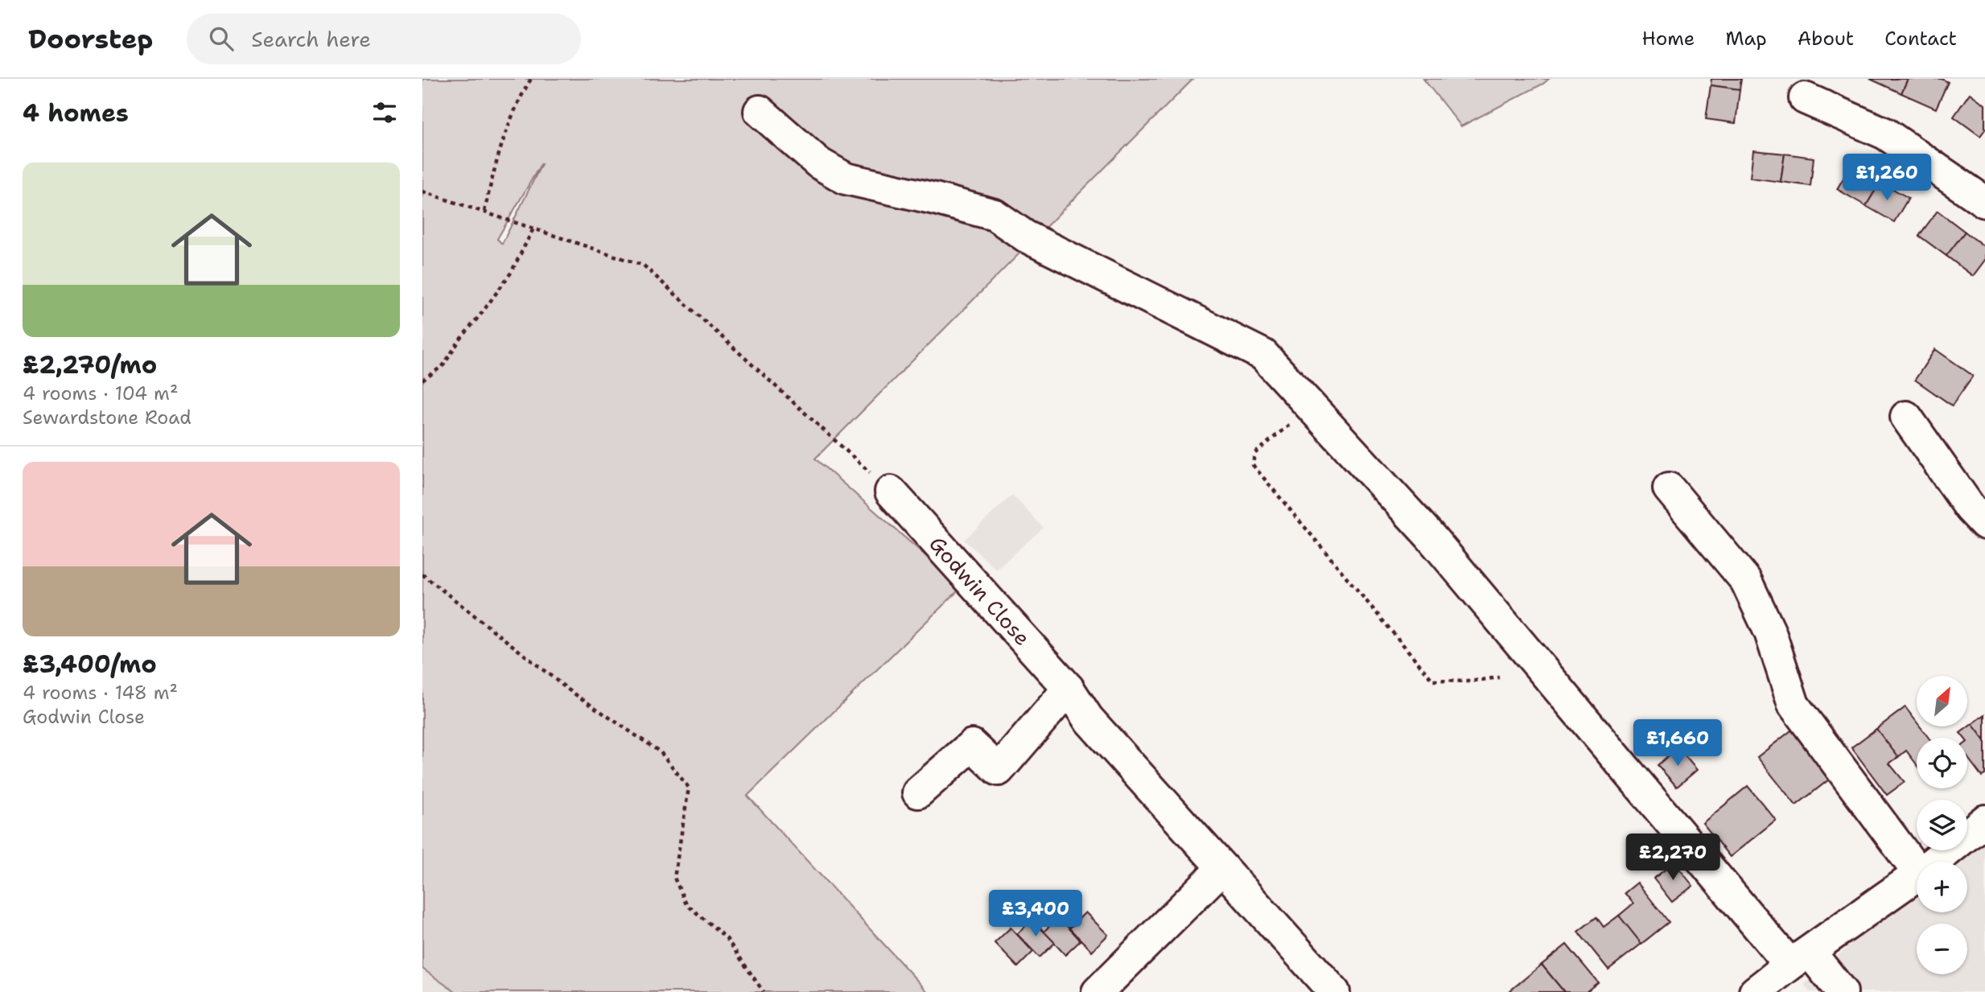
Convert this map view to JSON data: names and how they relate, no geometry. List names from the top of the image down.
{
  "streets": {
    "street": ["Godwin Close"]
  },
  "north": "top right",
  "page": {
    "header": "Doorstep",
    "search": "Search here",
    "nav": [
      "Home",
      "Map",
      "About",
      "Contact"
    ],
    "heading": "4 homes",
    "list": [
      {
        "name": "£2,270/mo",
        "note": "4 rooms · 104 m² · Sewardstone Road"
      },
      {
        "name": "£3,400/mo",
        "note": "4 rooms · 148 m² · Godwin Close"
      }
    ],
    "price": [
      "£1,260",
      "£1,660",
      "£2,270",
      "£3,400"
    ],
    "map_buttons": ["+", "−"]
  }
}
